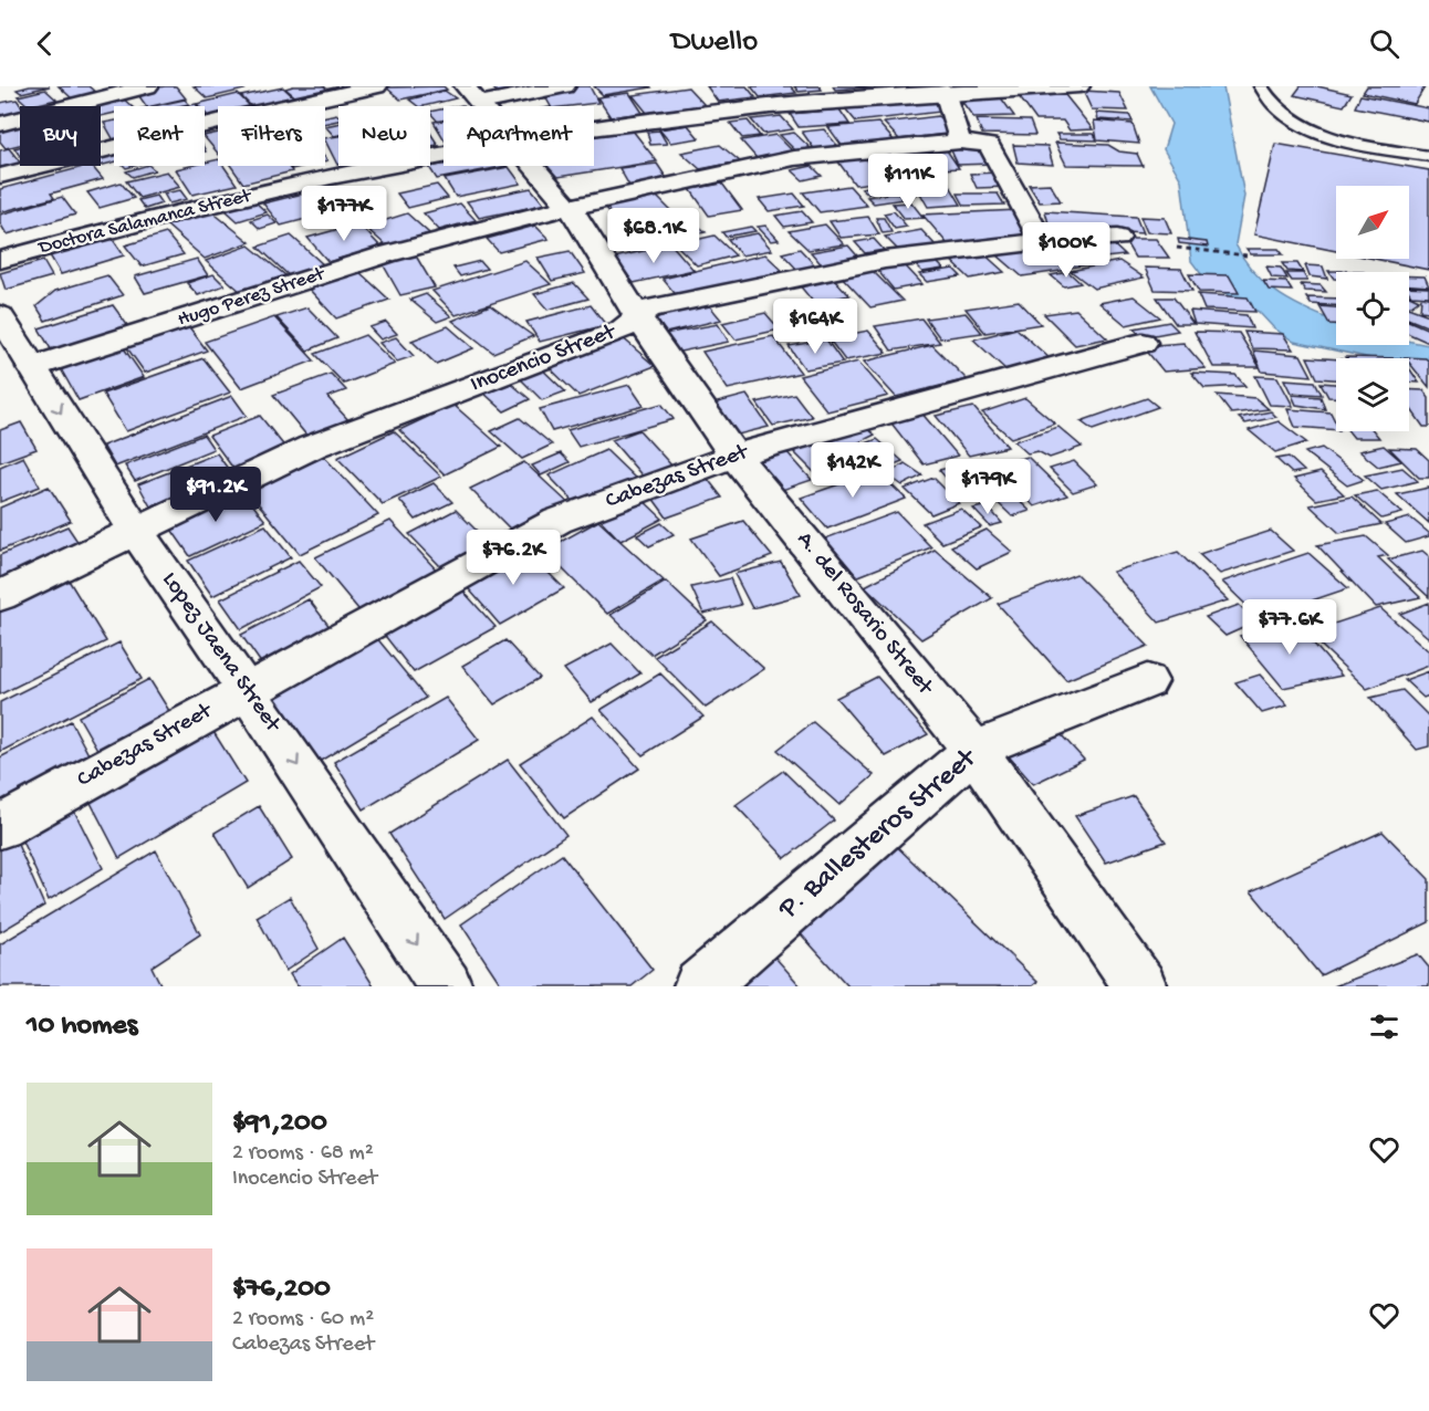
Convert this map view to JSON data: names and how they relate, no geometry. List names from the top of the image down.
{
  "streets": {
    "street": [
      "Doctora Salamanca Street",
      "Hugo Perez Street",
      "Inocencio Street",
      "Cabezas Street",
      "A. del Rosario Street",
      "Lopez Jaena Street",
      "P. Ballesteros Street"
    ]
  },
  "crossings": [
    ["Hugo Perez Street", "Inocencio Street"],
    ["Hugo Perez Street", "A. del Rosario Street"],
    ["Hugo Perez Street", "Lopez Jaena Street"],
    ["Inocencio Street", "A. del Rosario Street"],
    ["Inocencio Street", "Lopez Jaena Street"],
    ["Cabezas Street", "A. del Rosario Street"],
    ["Cabezas Street", "Lopez Jaena Street"],
    ["A. del Rosario Street", "P. Ballesteros Street"]
  ],
  "one_way": ["Lopez Jaena Street"],
  "north": "top right",
  "page": {
    "header": "Dwello",
    "chip": [
      "Buy",
      "Rent",
      "Filters",
      "New",
      "Apartment"
    ],
    "price": [
      "$111K",
      "$177K",
      "$68.1K",
      "$100K",
      "$164K",
      "$142K",
      "$179K",
      "$91.2K",
      "$76.2K",
      "$77.6K"
    ],
    "heading": "10 homes",
    "list": [
      {
        "name": "$91,200",
        "note": "2 rooms · 68 m² · Inocencio Street"
      },
      {
        "name": "$76,200",
        "note": "2 rooms · 60 m² · Cabezas Street"
      }
    ]
  }
}
